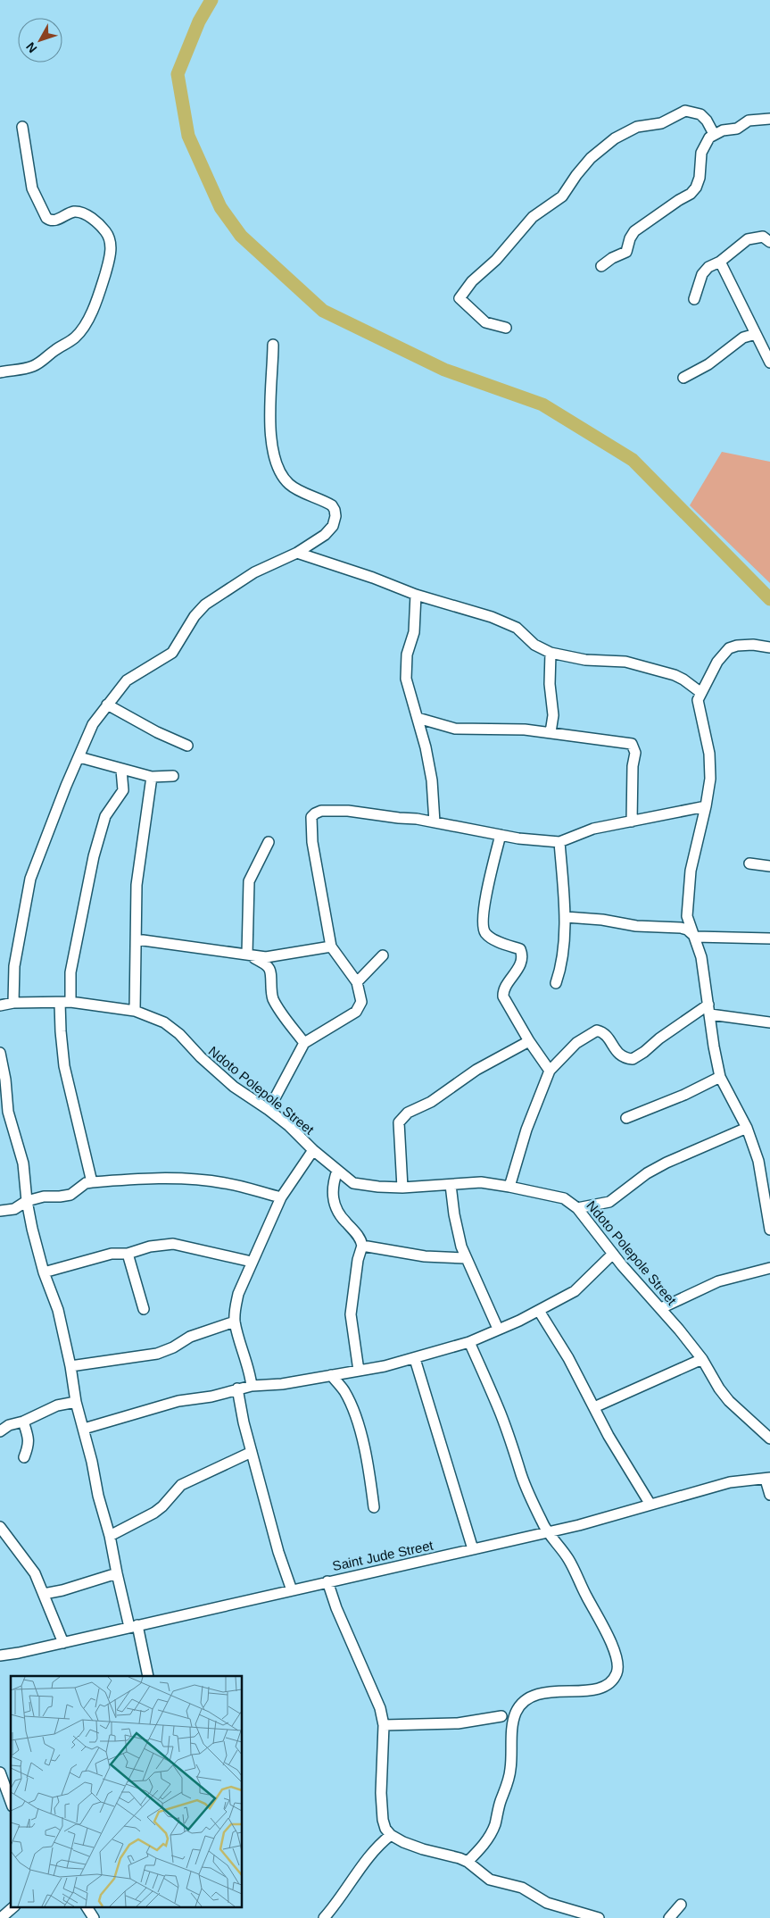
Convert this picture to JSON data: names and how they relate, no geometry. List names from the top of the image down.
{
  "streets": {
    "street": ["Ndoto Polepole Street", "Saint Jude Street"]
  },
  "north": "bottom left"
}
